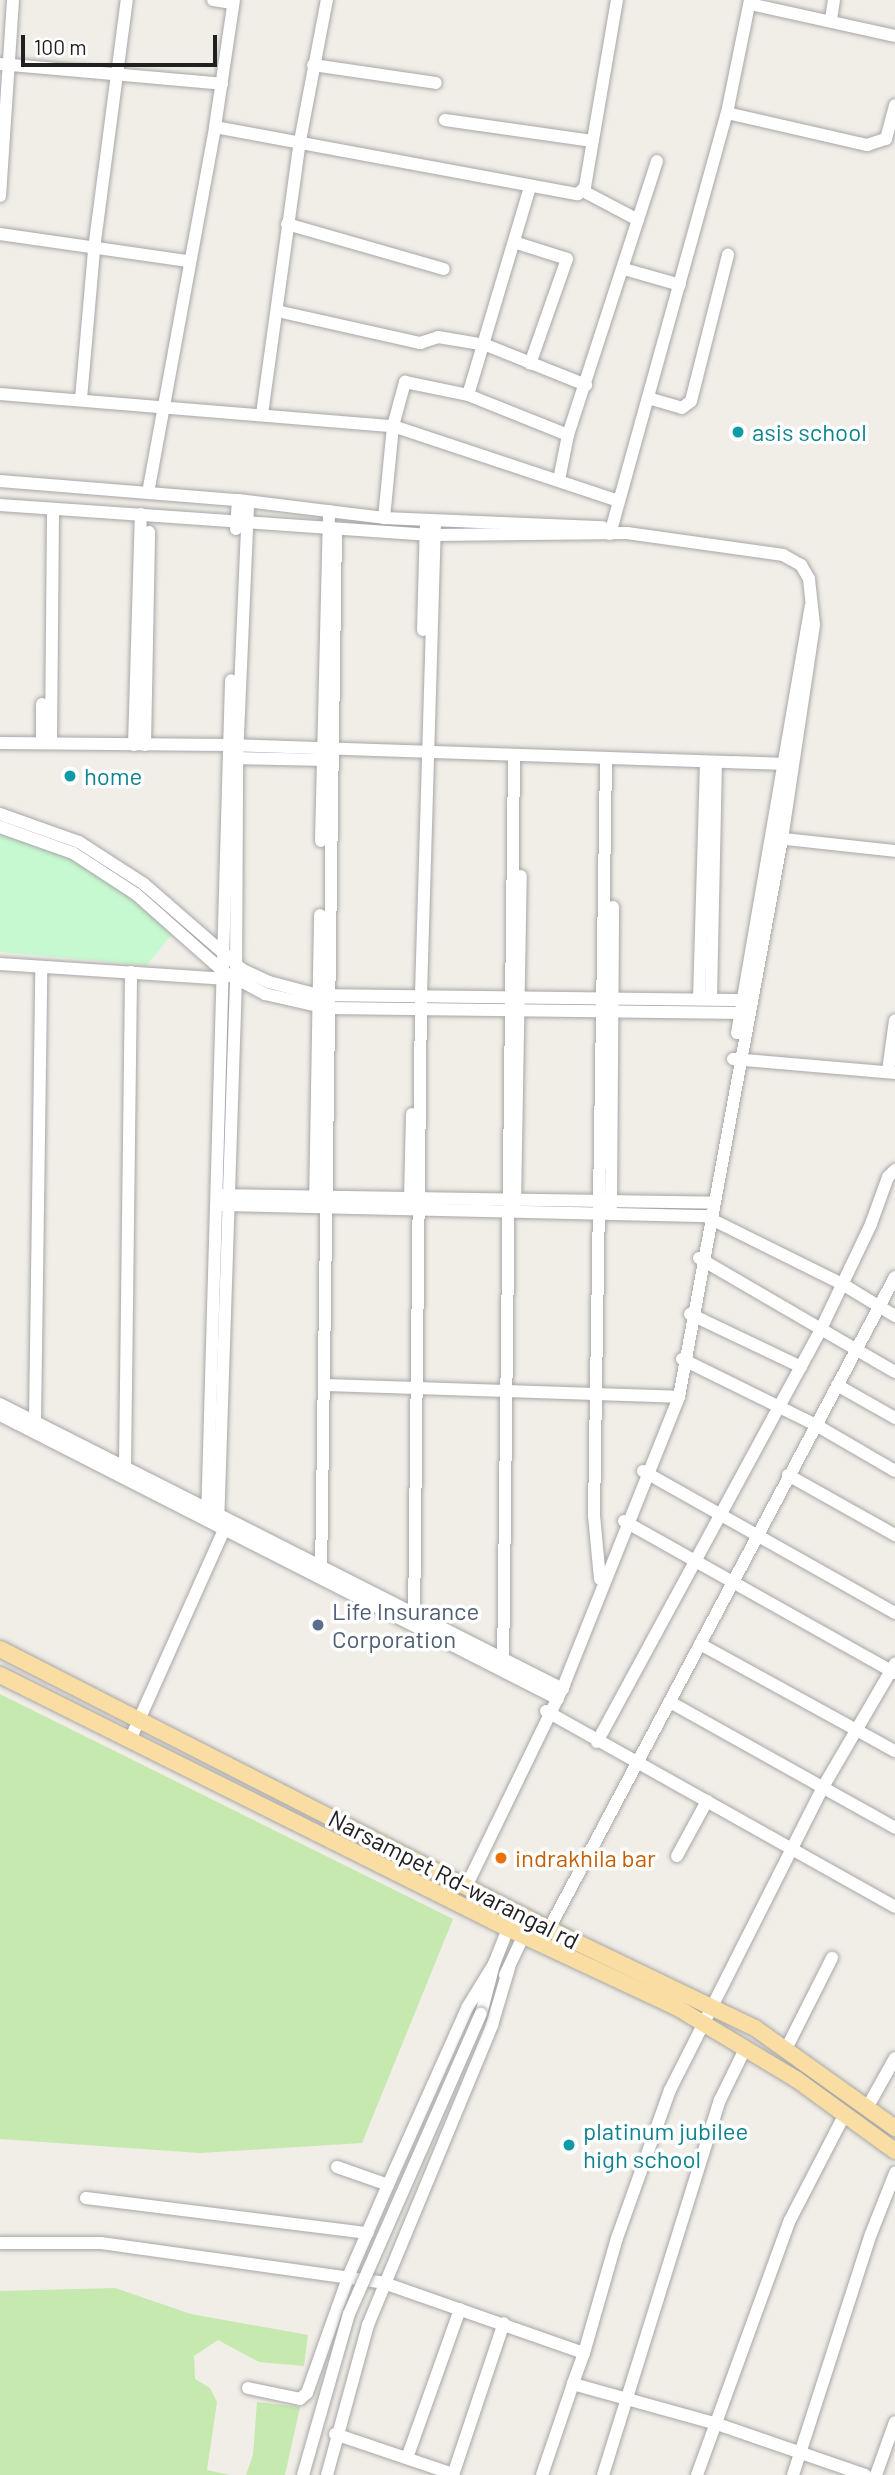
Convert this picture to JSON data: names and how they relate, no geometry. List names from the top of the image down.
{
  "streets": {
    "main road": ["Narsampet Rd-warangal rd"]
  },
  "places": [
    "asis school",
    "home",
    "Life Insurance Corporation",
    "indrakhila bar",
    "platinum jubilee high school"
  ],
  "scale_bar": "100 m"
}
